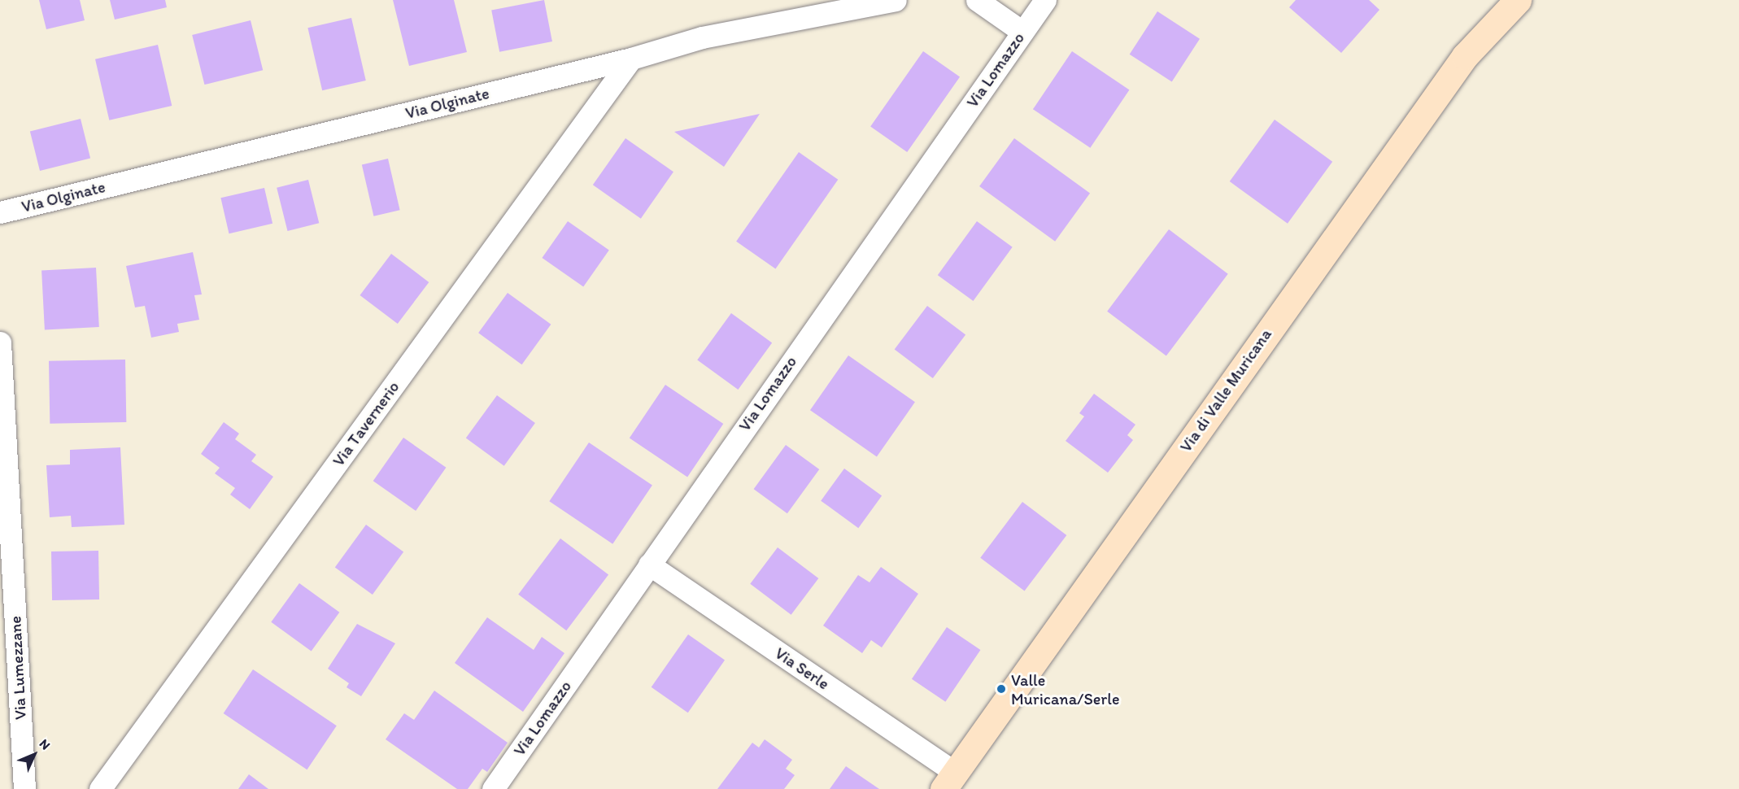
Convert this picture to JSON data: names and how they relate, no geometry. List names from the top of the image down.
{
  "streets": {
    "street": [
      "Via Lomazzo",
      "Via Olginate",
      "Via di Valle Muricana",
      "Via Tavernerio",
      "Via Lumezzane",
      "Via Serle"
    ]
  },
  "crossings": [
    ["Via Lomazzo", "Via Serle"],
    ["Via Olginate", "Via Tavernerio"],
    ["Via di Valle Muricana", "Via Serle"]
  ],
  "places": ["Valle Muricana/Serle"],
  "north": "top right"
}
